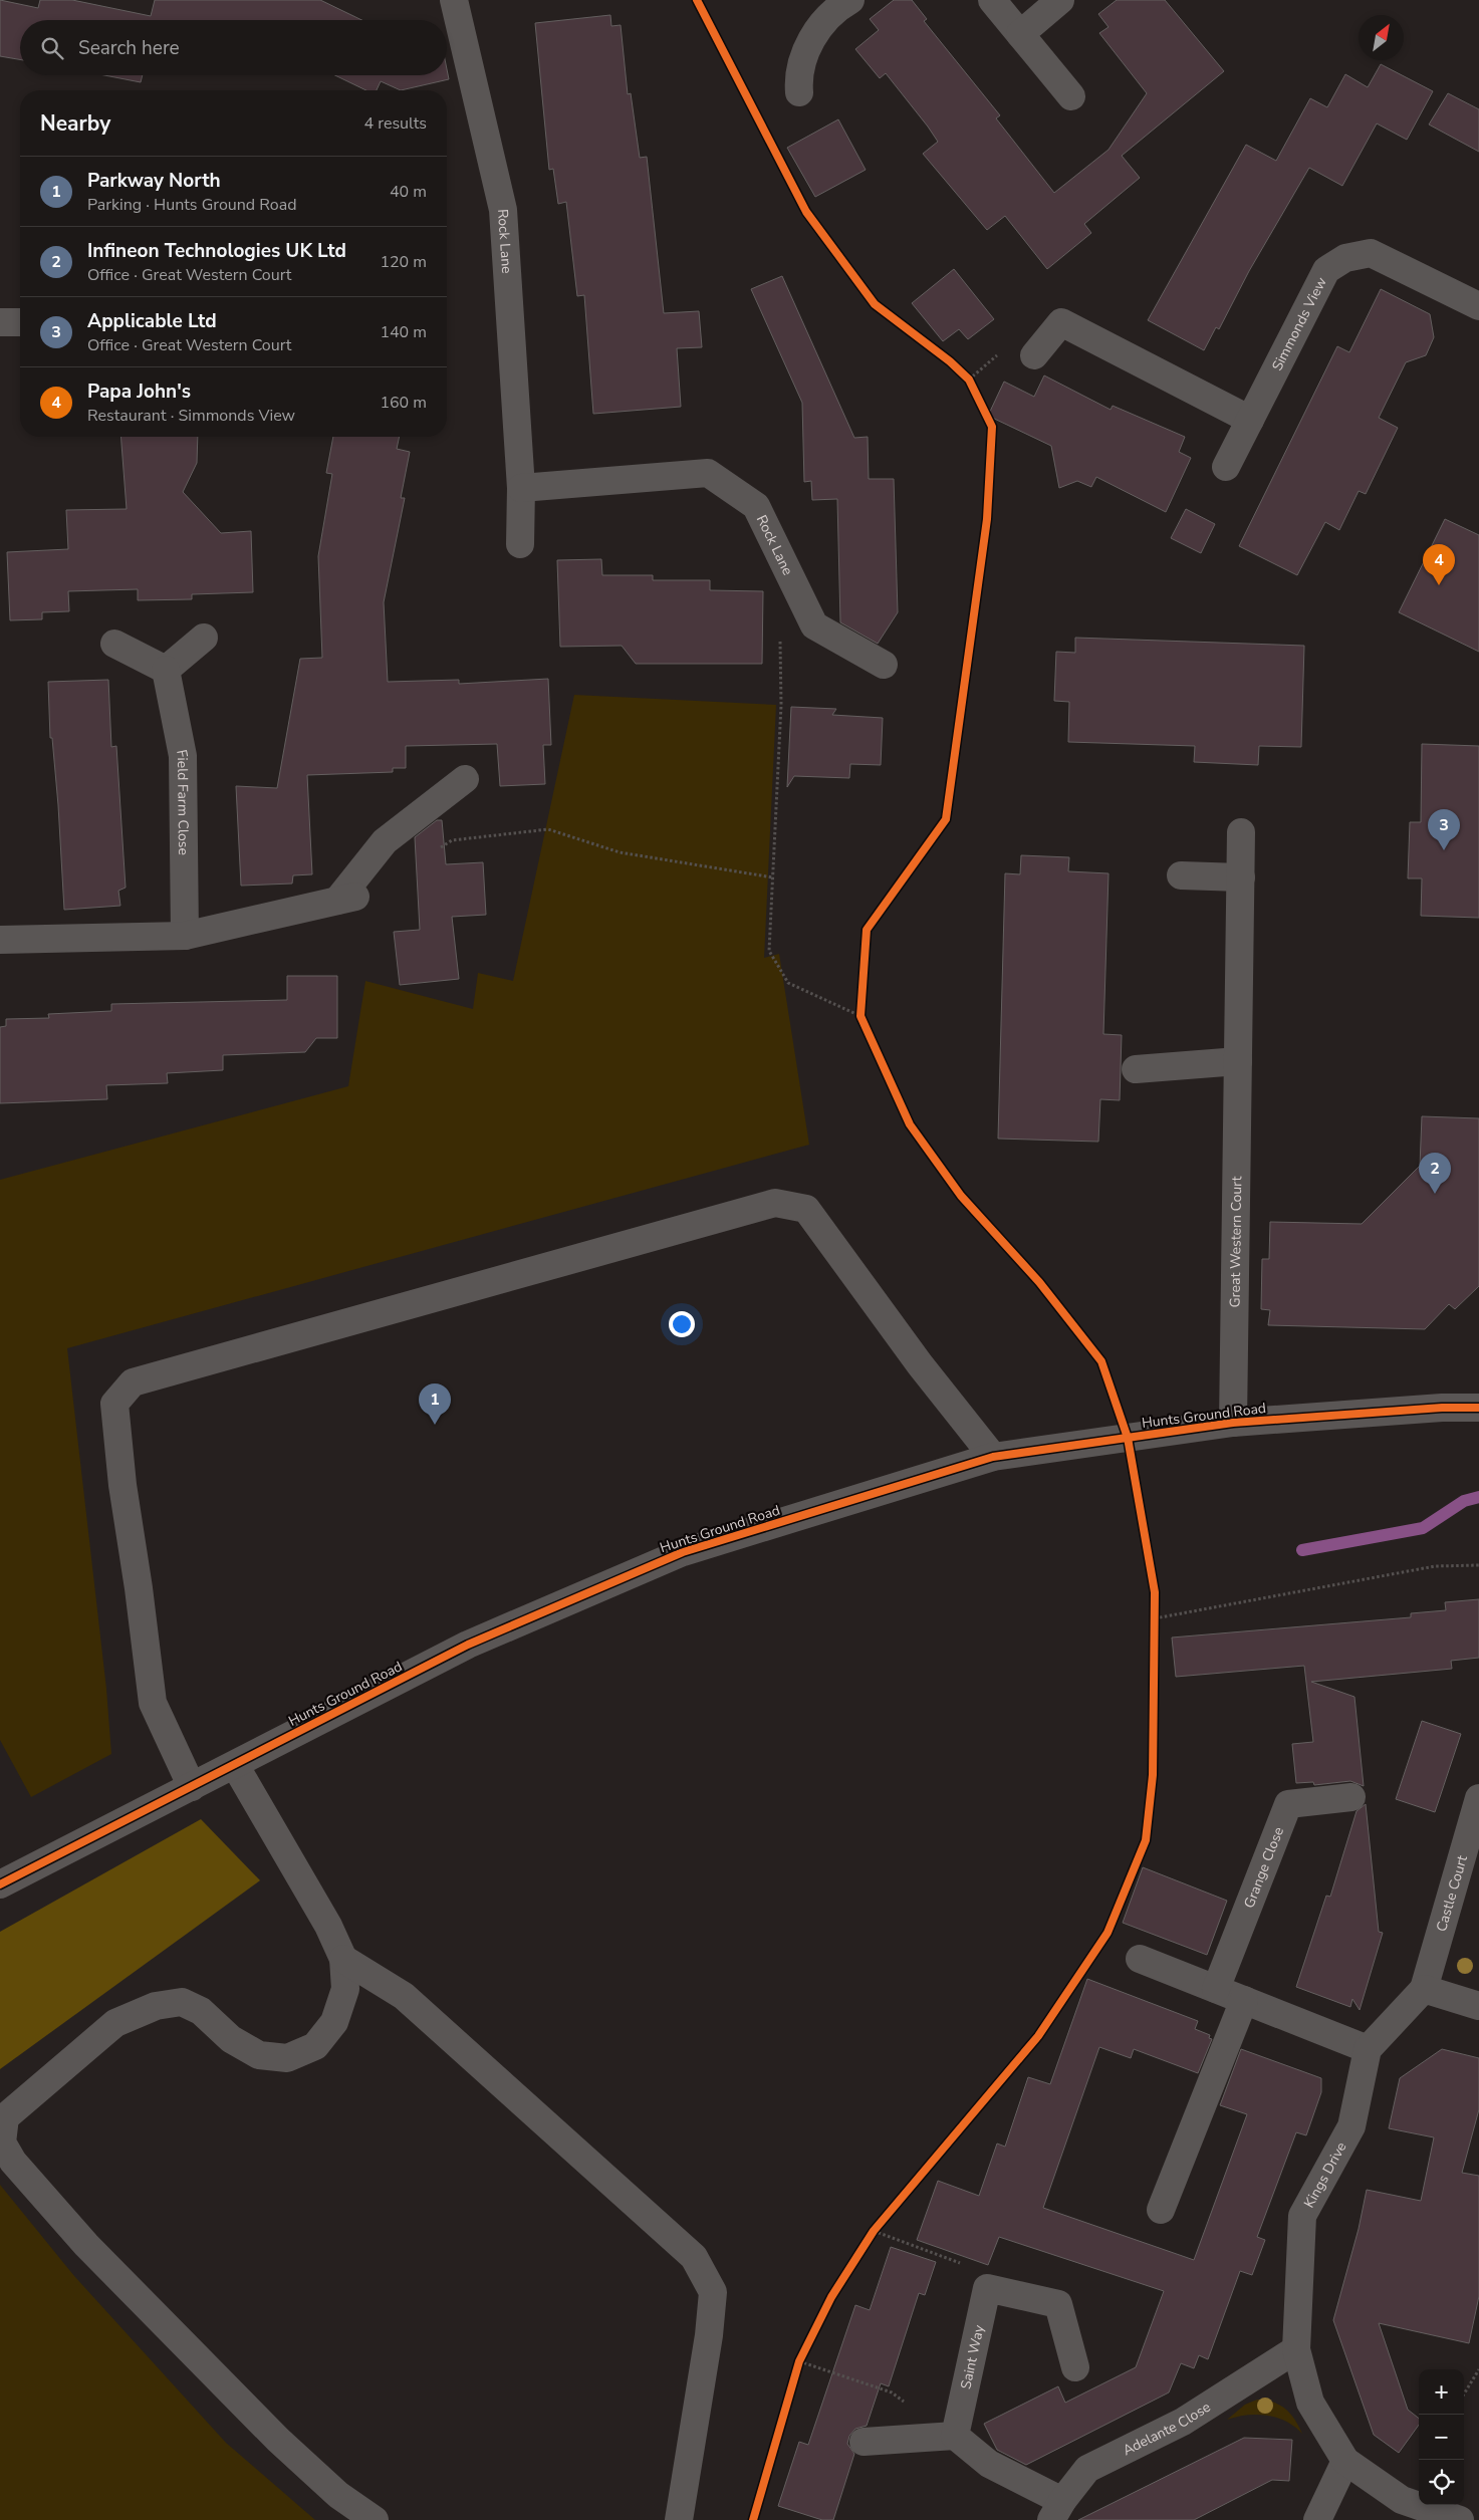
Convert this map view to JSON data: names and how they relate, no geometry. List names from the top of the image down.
{
  "streets": {
    "street": [
      "Rock Lane",
      "Simmonds View",
      "Field Farm Close",
      "Great Western Court",
      "Hunts Ground Road",
      "Grange Close",
      "Castle Court",
      "Kings Drive",
      "Saint Way",
      "Adelante Close"
    ]
  },
  "crossings": [
    ["Great Western Court", "Hunts Ground Road"],
    ["Kings Drive", "Adelante Close"]
  ],
  "north": "top right",
  "page": {
    "search": "Search here",
    "heading": ["Nearby", "4 results"],
    "list": [
      {
        "mark": "1",
        "name": "Parkway North",
        "note": "Parking · Hunts Ground Road",
        "value": "40 m"
      },
      {
        "mark": "2",
        "name": "Infineon Technologies UK Ltd",
        "note": "Office · Great Western Court",
        "value": "120 m"
      },
      {
        "mark": "3",
        "name": "Applicable Ltd",
        "note": "Office · Great Western Court",
        "value": "140 m"
      },
      {
        "mark": "4",
        "name": "Papa John's",
        "note": "Restaurant · Simmonds View",
        "value": "160 m"
      }
    ],
    "pins": [
      "4",
      "3",
      "2",
      "1"
    ],
    "map_buttons": ["+", "−"]
  }
}
